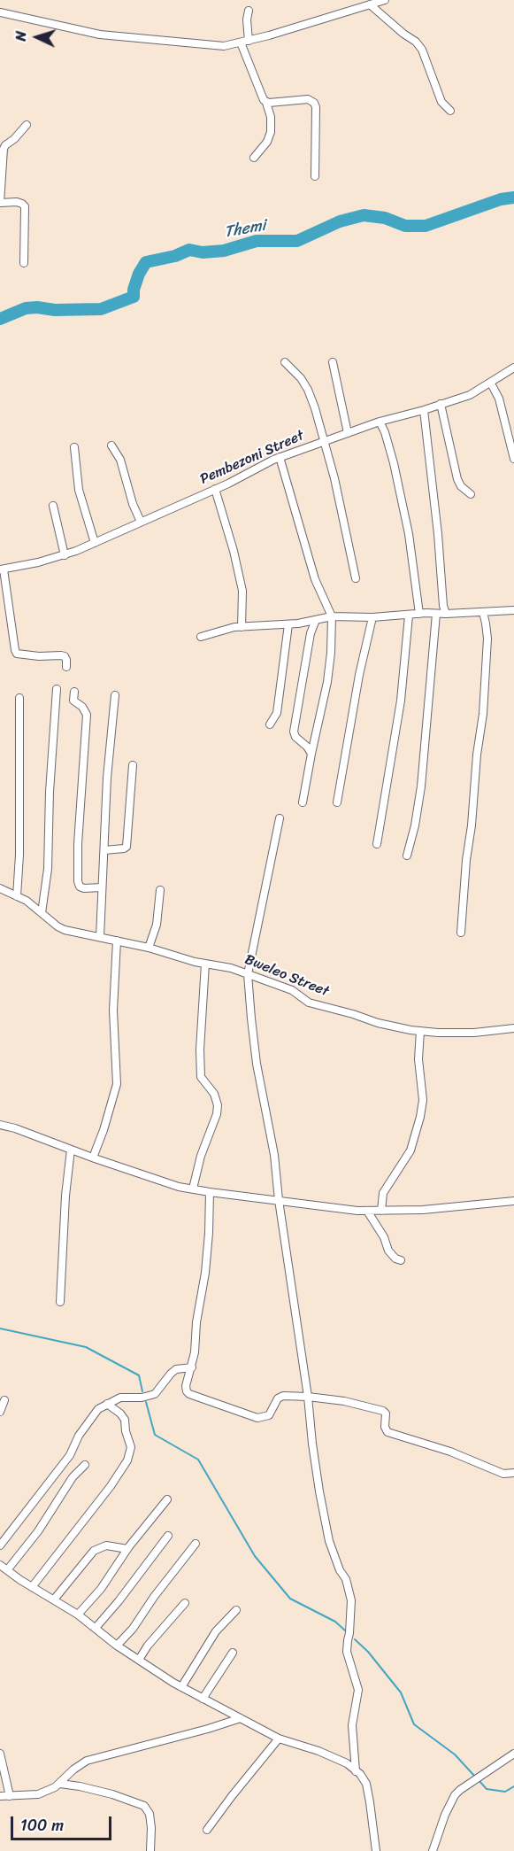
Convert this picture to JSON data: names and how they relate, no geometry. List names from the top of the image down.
{
  "streets": {
    "street": ["Pembezoni Street", "Bweleo Street"]
  },
  "water": ["Themi"],
  "scale_bar": "100 m",
  "north": "left"
}
